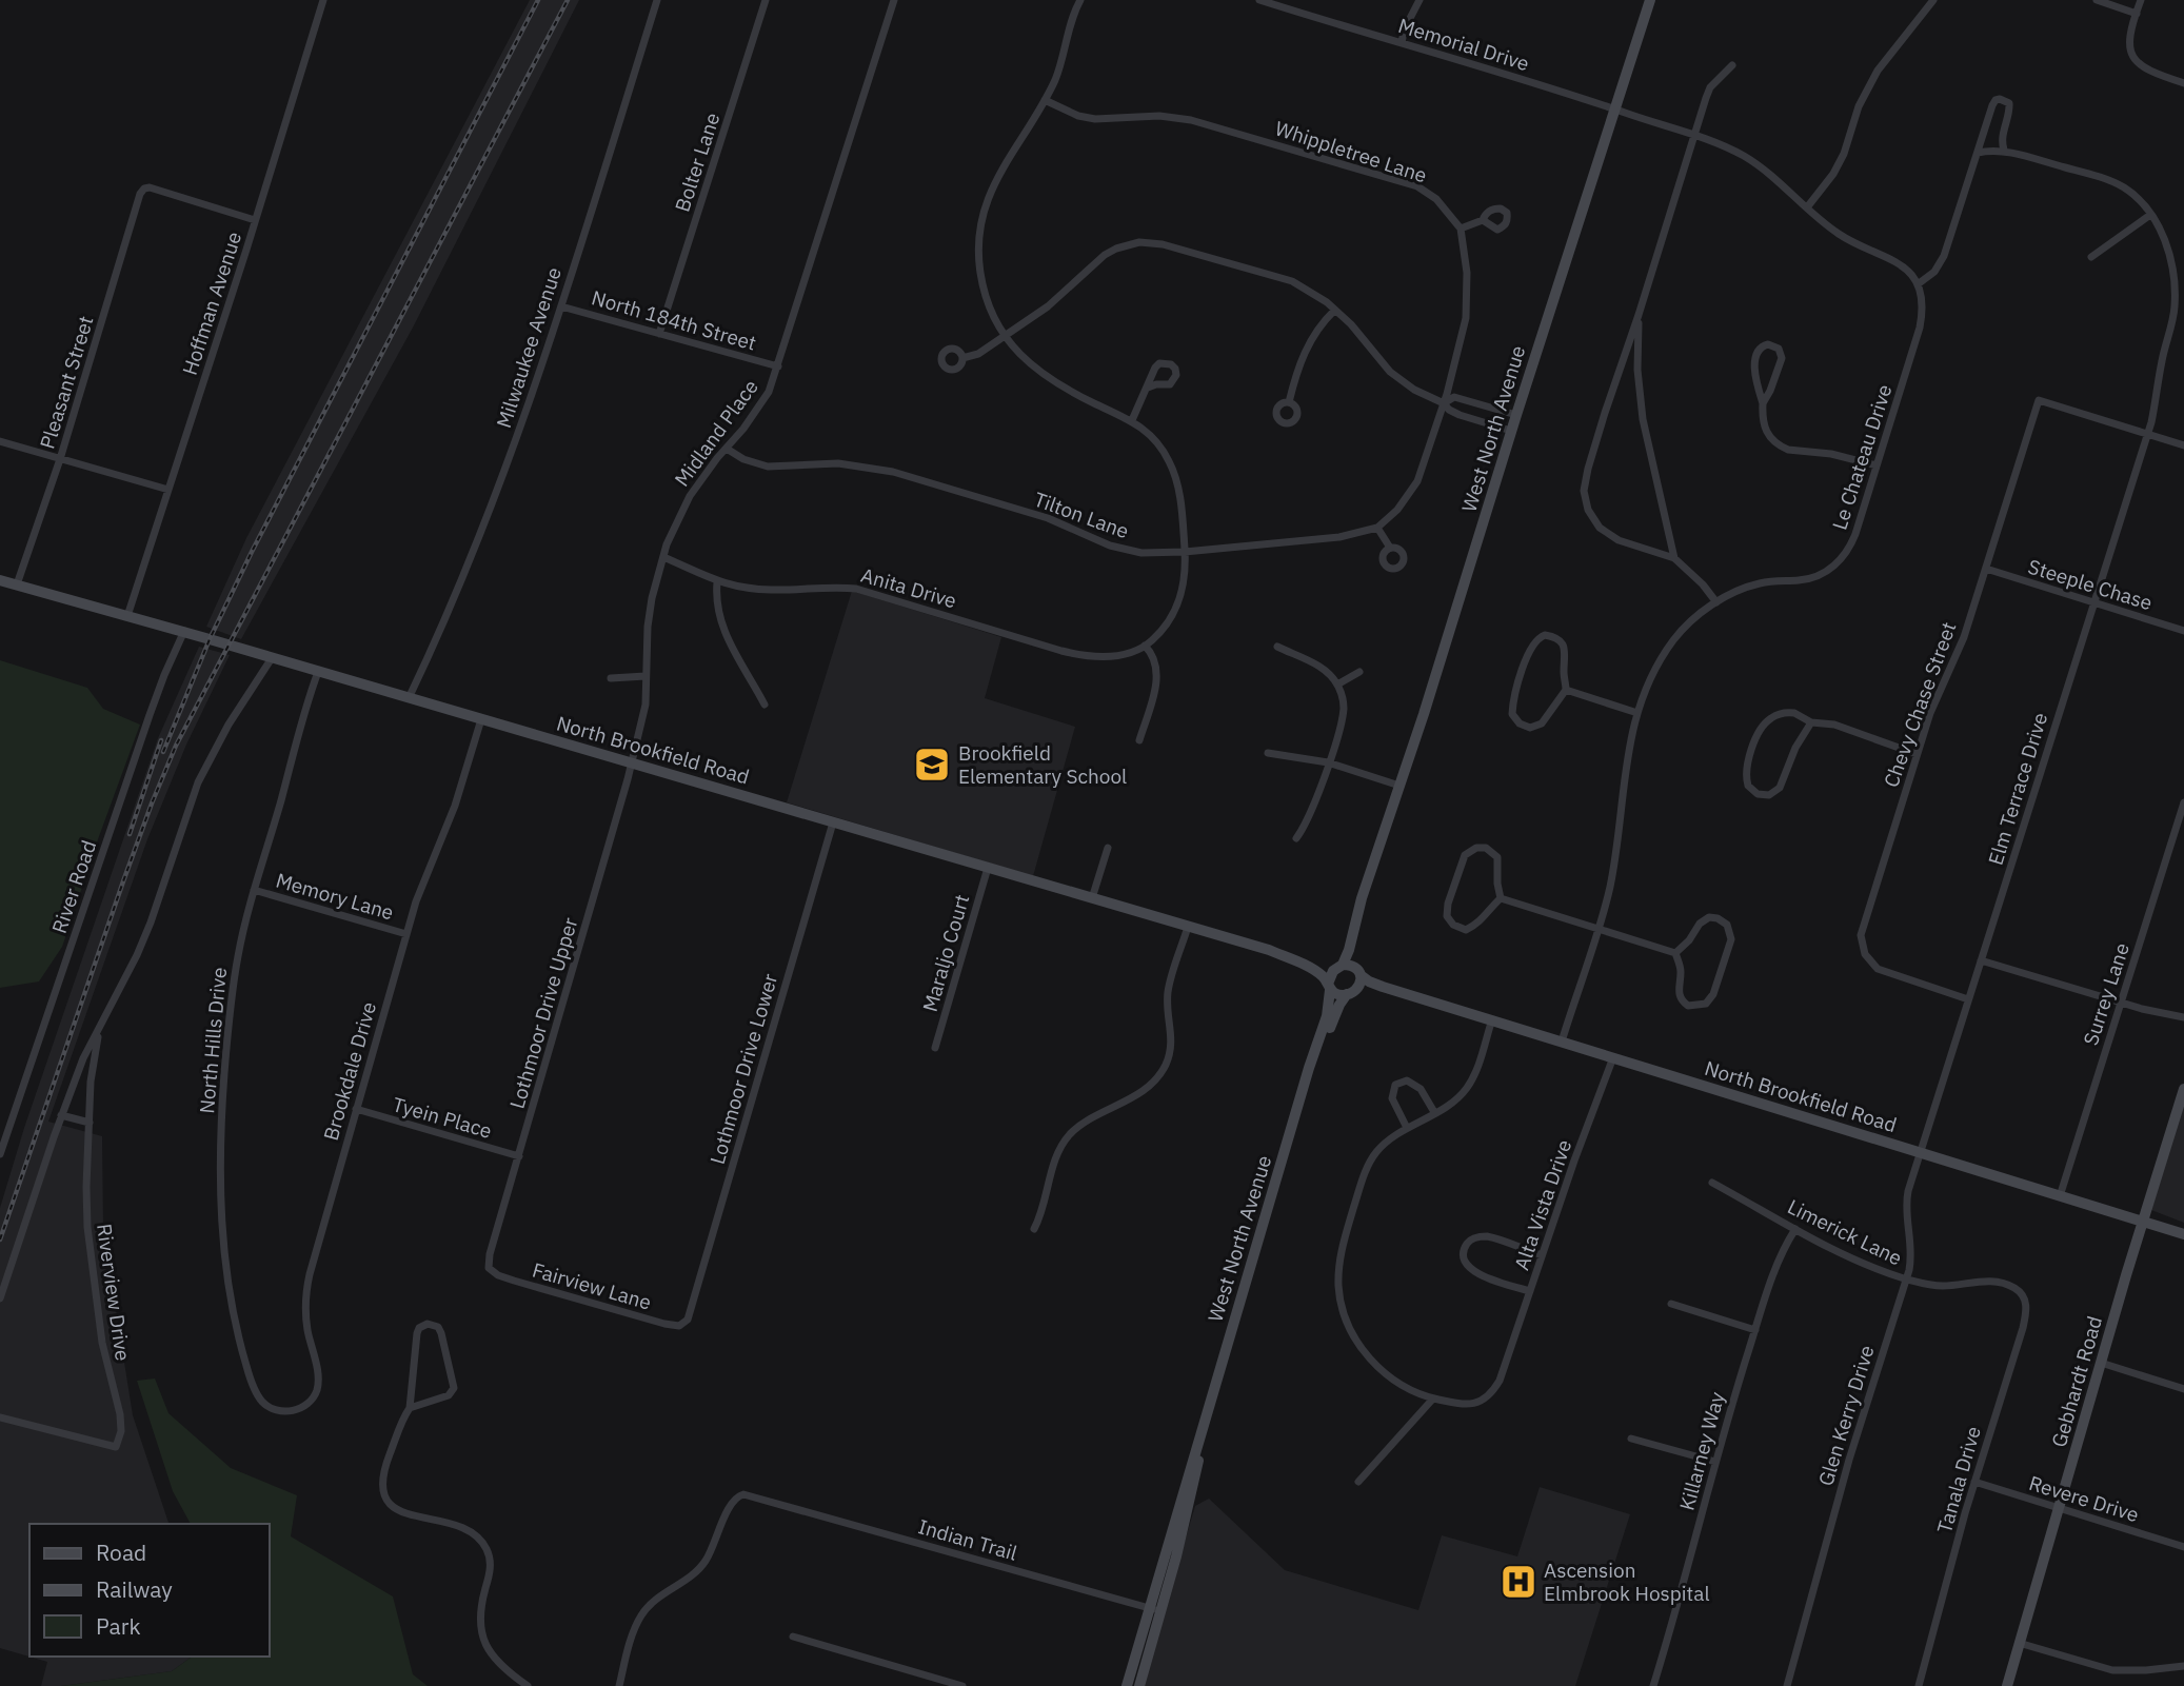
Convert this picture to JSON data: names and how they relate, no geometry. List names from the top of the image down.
{
  "streets": {
    "street": [
      "Memorial Drive",
      "Whippletree Lane",
      "Bolter Lane",
      "Hoffman Avenue",
      "North 184th Street",
      "Milwaukee Avenue",
      "Pleasant Street",
      "West North Avenue",
      "Midland Place",
      "Le Chateau Drive",
      "Tilton Lane",
      "Steeple Chase",
      "Anita Drive",
      "Chevy Chase Street",
      "North Brookfield Road",
      "Elm Terrace Drive",
      "River Road",
      "Memory Lane",
      "Maraljo Court",
      "Surrey Lane",
      "Lothmoor Drive Upper",
      "North Hills Drive",
      "Lothmoor Drive Lower",
      "Brookdale Drive",
      "Tyein Place",
      "Alta Vista Drive",
      "Limerick Lane",
      "Fairview Lane",
      "Riverview Drive",
      "Gebhardt Road",
      "Glen Kerry Drive",
      "Killarney Way",
      "Tanala Drive",
      "Revere Drive",
      "Indian Trail"
    ]
  },
  "crossings": [
    ["Memorial Drive", "West North Avenue"],
    ["Whippletree Lane", "Anita Drive"],
    ["Bolter Lane", "North 184th Street"],
    ["Hoffman Avenue", "Pleasant Street"],
    ["Hoffman Avenue", "North Brookfield Road"],
    ["North 184th Street", "Milwaukee Avenue"],
    ["North 184th Street", "Midland Place"],
    ["Milwaukee Avenue", "North Brookfield Road"],
    ["Pleasant Street", "North Brookfield Road"],
    ["West North Avenue", "North Brookfield Road"],
    ["West North Avenue", "Indian Trail"],
    ["Midland Place", "Tilton Lane"],
    ["Midland Place", "Anita Drive"],
    ["Midland Place", "North Brookfield Road"],
    ["Midland Place", "Lothmoor Drive Upper"],
    ["Le Chateau Drive", "North Brookfield Road"],
    ["Tilton Lane", "Anita Drive"],
    ["Steeple Chase", "Chevy Chase Street"],
    ["Steeple Chase", "Elm Terrace Drive"],
    ["Chevy Chase Street", "Elm Terrace Drive"],
    ["North Brookfield Road", "Elm Terrace Drive"],
    ["North Brookfield Road", "River Road"],
    ["North Brookfield Road", "Maraljo Court"],
    ["North Brookfield Road", "Surrey Lane"],
    ["North Brookfield Road", "Lothmoor Drive Upper"],
    ["North Brookfield Road", "North Hills Drive"],
    ["North Brookfield Road", "Lothmoor Drive Lower"],
    ["North Brookfield Road", "Brookdale Drive"],
    ["North Brookfield Road", "Alta Vista Drive"],
    ["North Brookfield Road", "Riverview Drive"],
    ["North Brookfield Road", "Gebhardt Road"],
    ["North Brookfield Road", "Glen Kerry Drive"],
    ["Elm Terrace Drive", "Glen Kerry Drive"],
    ["Memory Lane", "North Hills Drive"],
    ["Memory Lane", "Brookdale Drive"],
    ["Lothmoor Drive Upper", "Tyein Place"],
    ["Lothmoor Drive Upper", "Fairview Lane"],
    ["North Hills Drive", "Brookdale Drive"],
    ["Lothmoor Drive Lower", "Fairview Lane"],
    ["Brookdale Drive", "Tyein Place"],
    ["Limerick Lane", "Glen Kerry Drive"],
    ["Limerick Lane", "Killarney Way"],
    ["Limerick Lane", "Tanala Drive"],
    ["Gebhardt Road", "Revere Drive"],
    ["Tanala Drive", "Revere Drive"]
  ],
  "places": {
    "school or university": ["Brookfield Elementary School"],
    "hospital": ["Ascension Elmbrook Hospital"]
  },
  "legend": ["Road", "Railway", "Park"]
}
